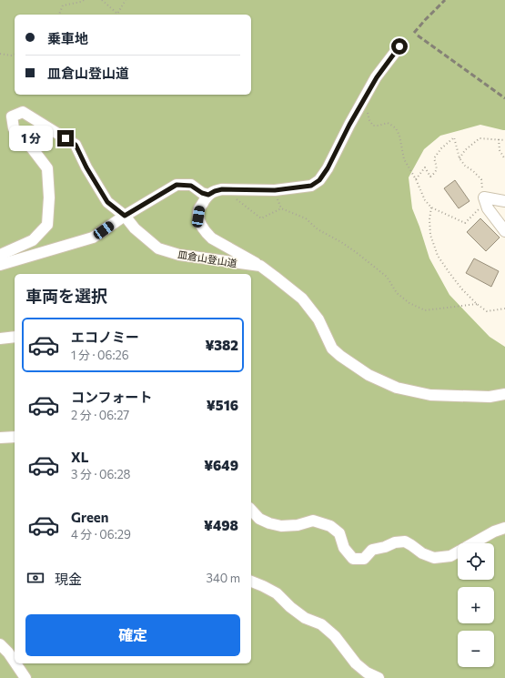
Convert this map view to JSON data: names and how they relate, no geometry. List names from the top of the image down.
{
  "streets": {
    "street": ["皿倉山登山道"]
  },
  "page": {
    "banner": ["乗車地", "皿倉山登山道"],
    "bubble": "1 分",
    "heading": "車両を選択",
    "list": [
      {
        "name": "エコノミー",
        "note": "1 分 · 06:26",
        "value": "¥382"
      },
      {
        "name": "コンフォート",
        "note": "2 分 · 06:27",
        "value": "¥516"
      },
      {
        "name": "XL",
        "note": "3 分 · 06:28",
        "value": "¥649"
      },
      {
        "name": "Green",
        "note": "4 分 · 06:29",
        "value": "¥498"
      }
    ],
    "map_buttons": ["+", "−"],
    "pay": ["現金", "340 m"],
    "buttons": "確定"
  }
}
